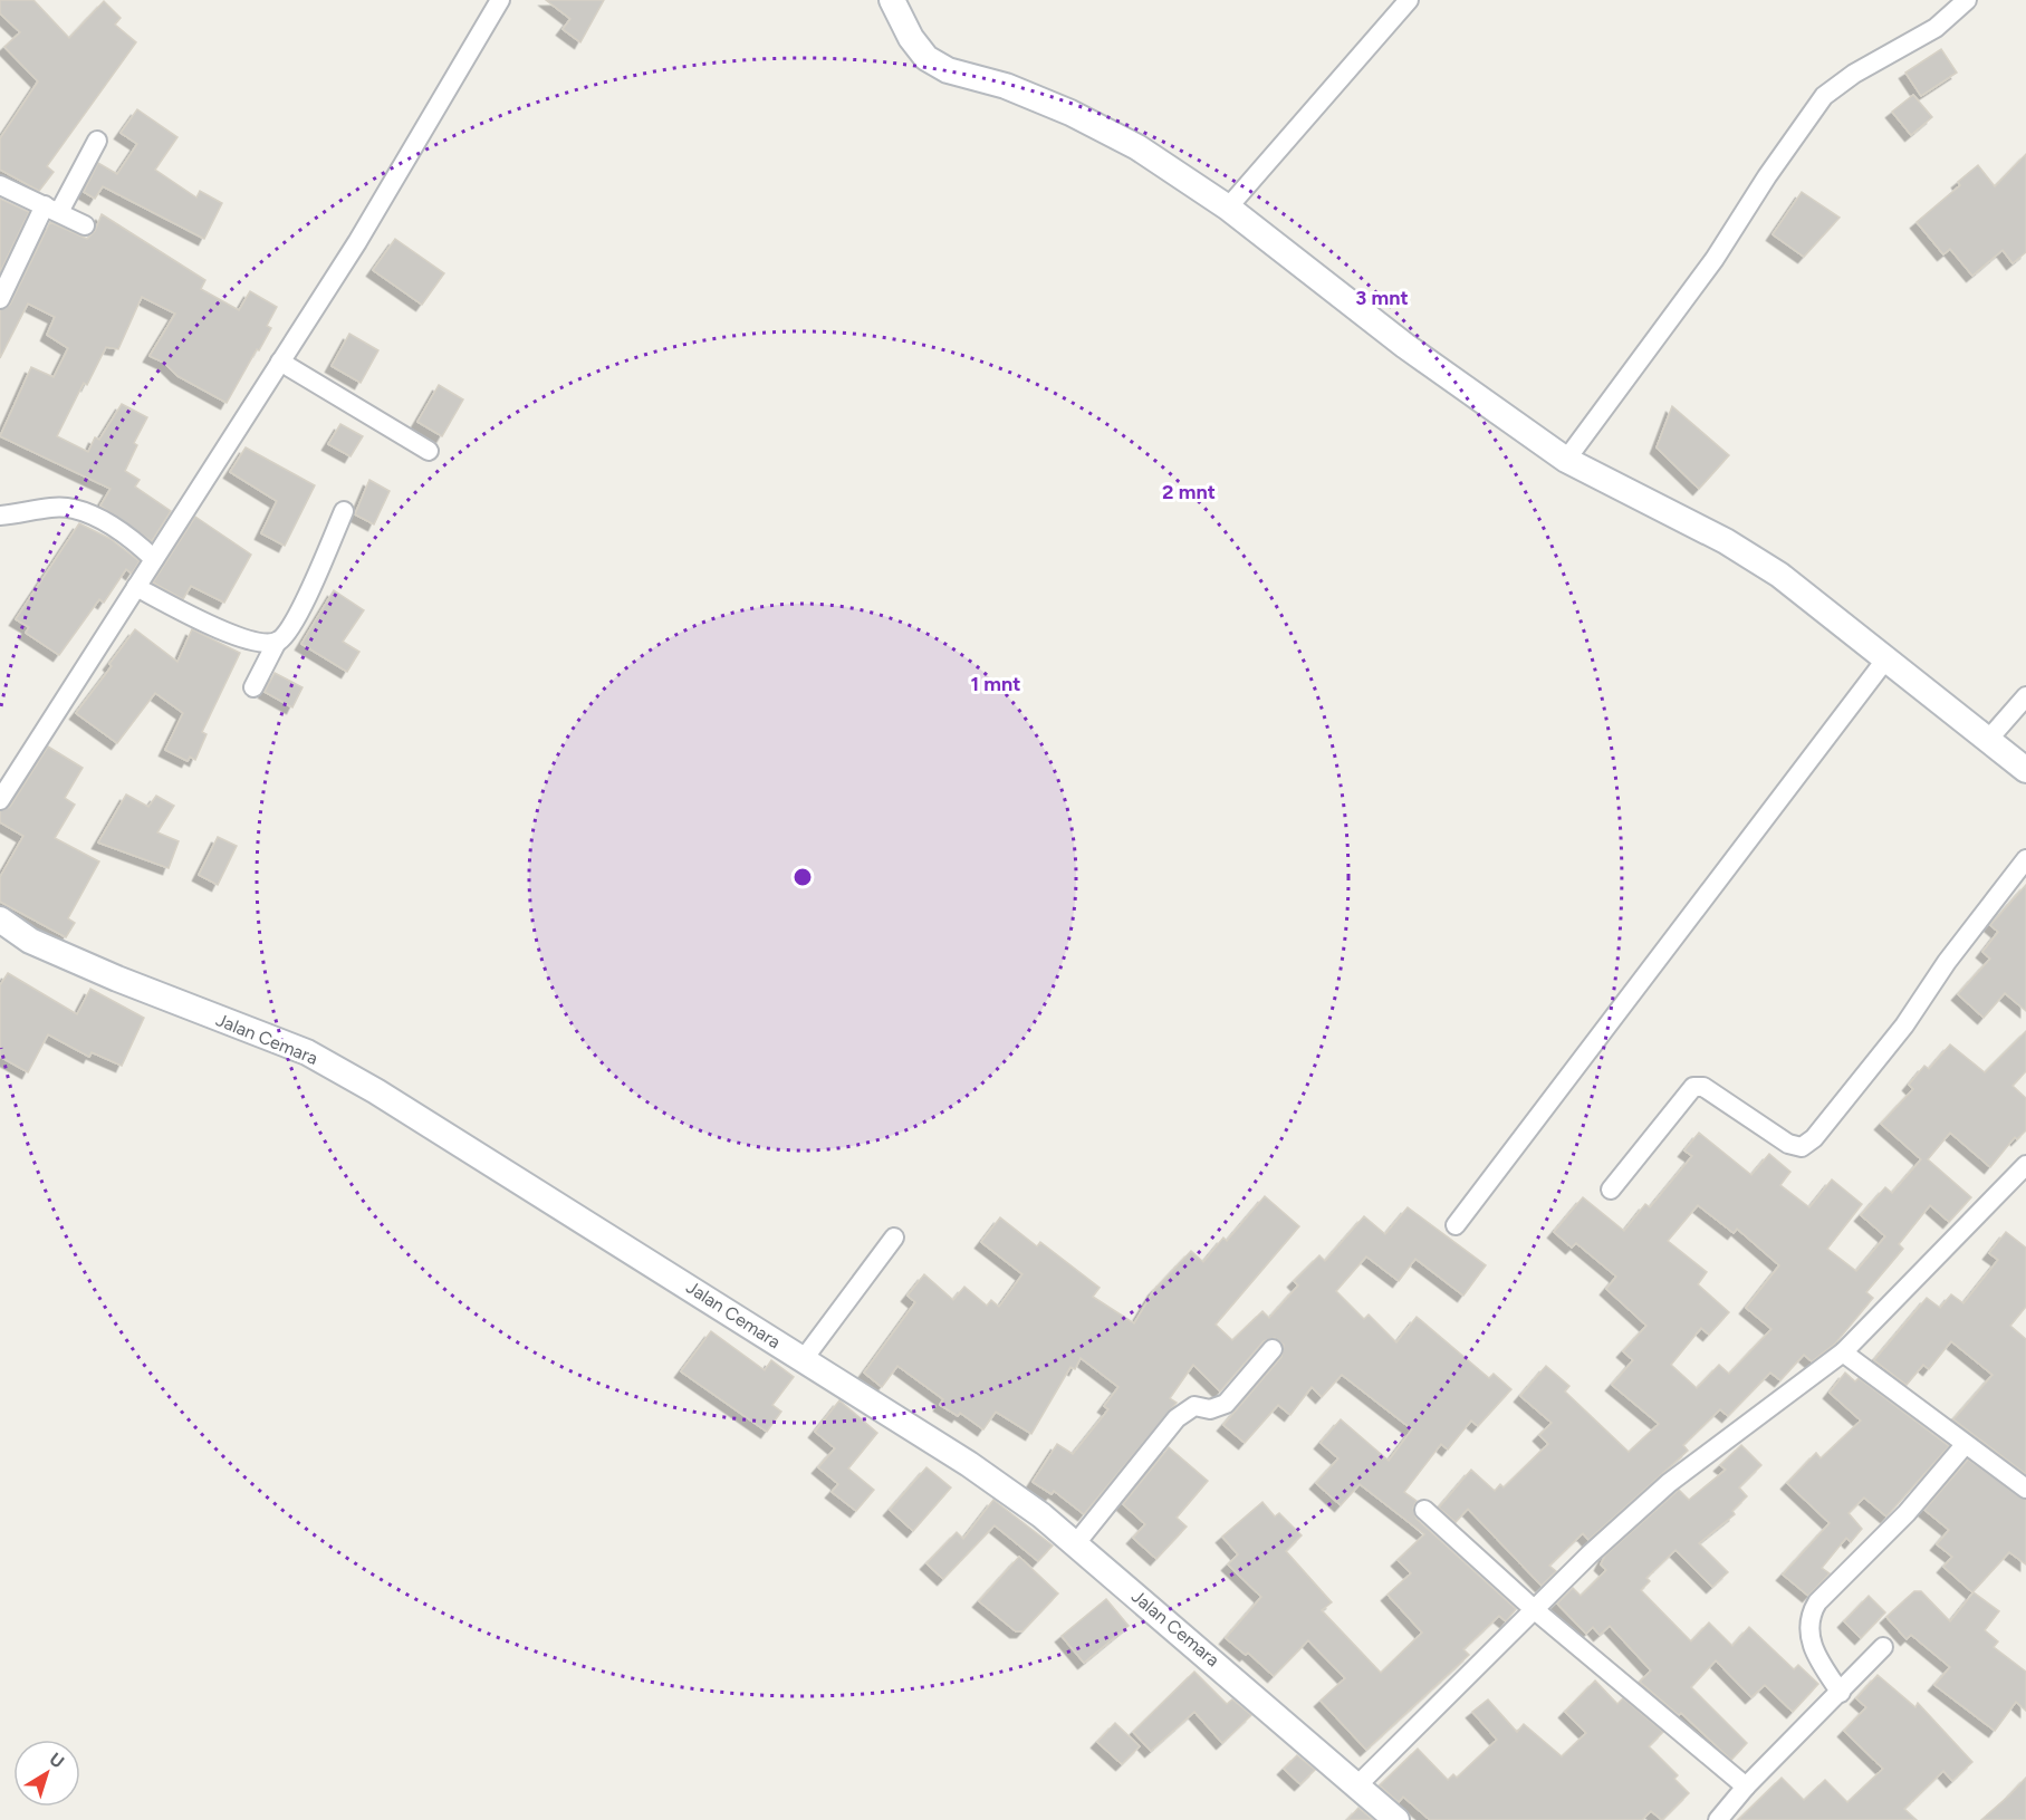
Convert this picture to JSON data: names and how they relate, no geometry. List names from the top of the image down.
{
  "streets": {
    "street": ["Jalan Cemara"]
  },
  "north": "top right",
  "rings": ["3 mnt", "2 mnt", "1 mnt"]
}
